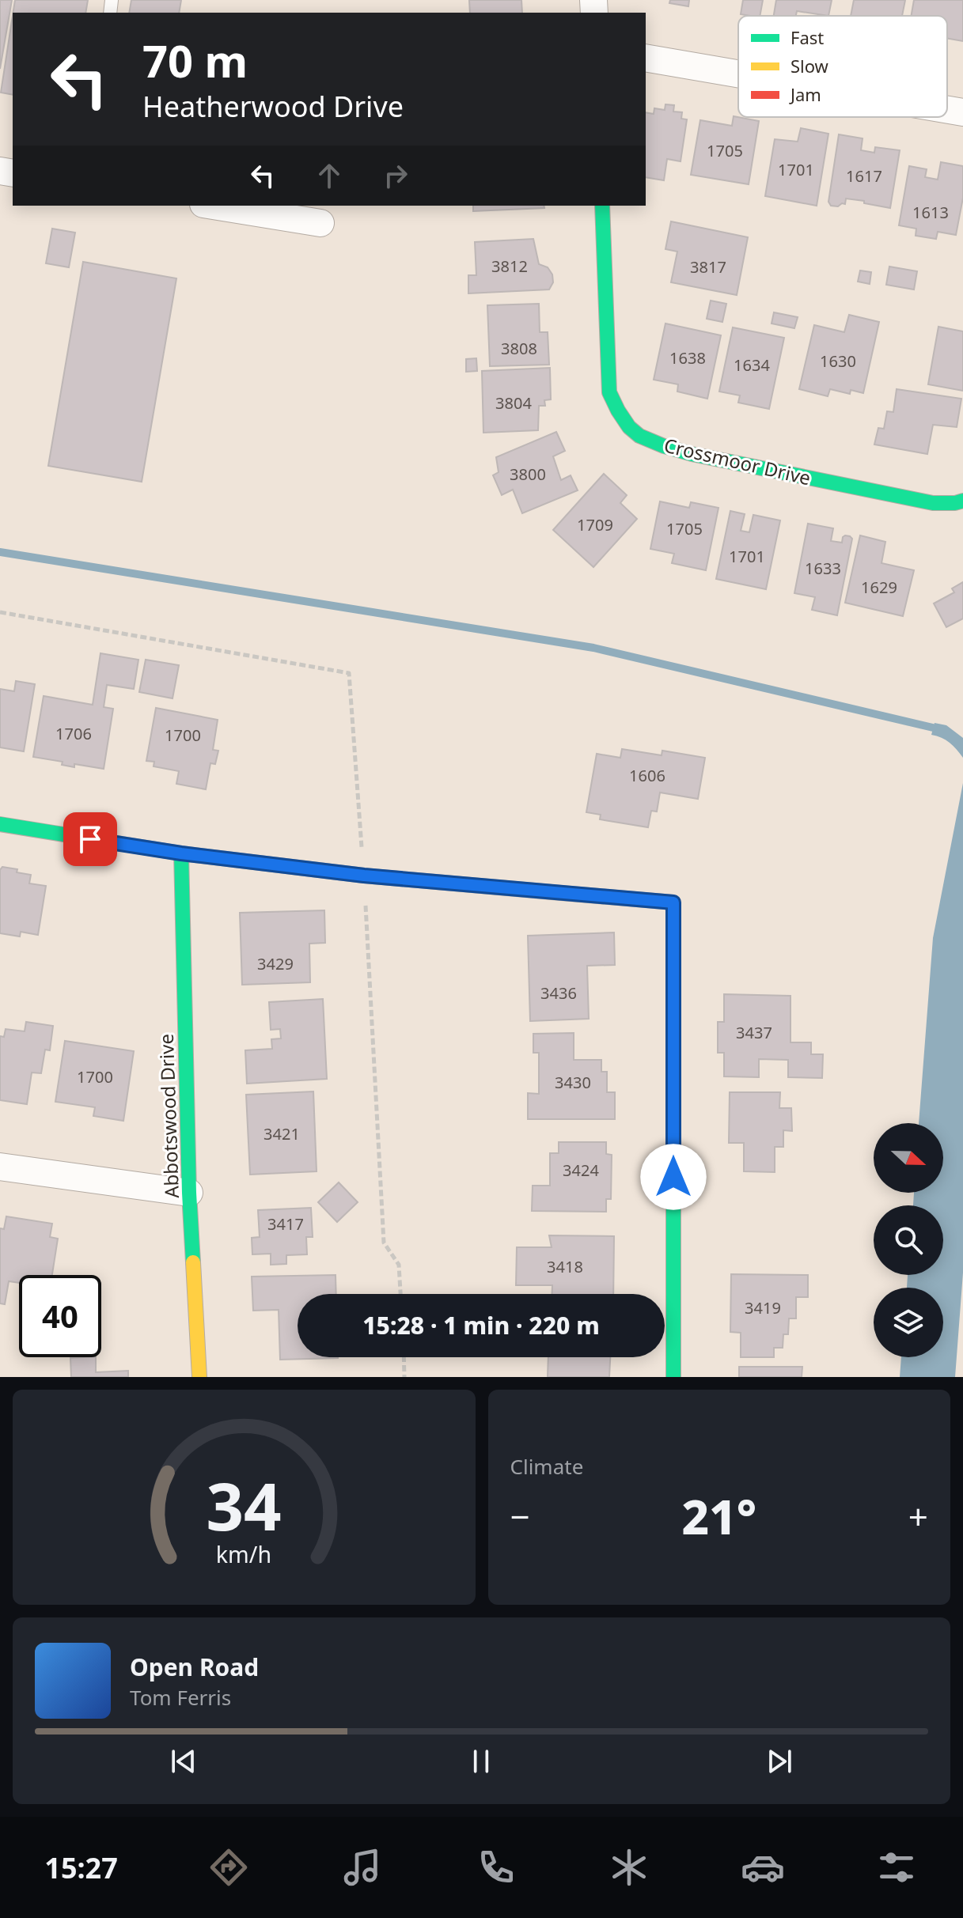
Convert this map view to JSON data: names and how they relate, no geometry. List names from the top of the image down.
{
  "streets": {
    "street": ["Crossmoor Drive", "Abbotswood Drive"]
  },
  "house_numbers": [
    "1705",
    "1701",
    "1617",
    "1613",
    "3812",
    "3817",
    "3808",
    "1638",
    "1630",
    "1634",
    "3804",
    "3800",
    "1709",
    "1705",
    "1701",
    "1633",
    "1629",
    "1706",
    "1700",
    "1606",
    "3429",
    "3436",
    "3437",
    "1700",
    "3430",
    "3421",
    "3424",
    "3417",
    "3418",
    "3419"
  ],
  "legend": ["Fast", "Slow", "Jam"],
  "north": "right",
  "page": {
    "turn": ["70 m", "Heatherwood Drive"],
    "limit": "40",
    "trip": "15:28 · 1 min · 220 m",
    "tile": "Climate",
    "heat": ["−", "21°", "+"],
    "song": ["Open Road", "Tom Ferris"],
    "tabs": "15:27",
    "gauge": ["34", "km/h"]
  }
}
